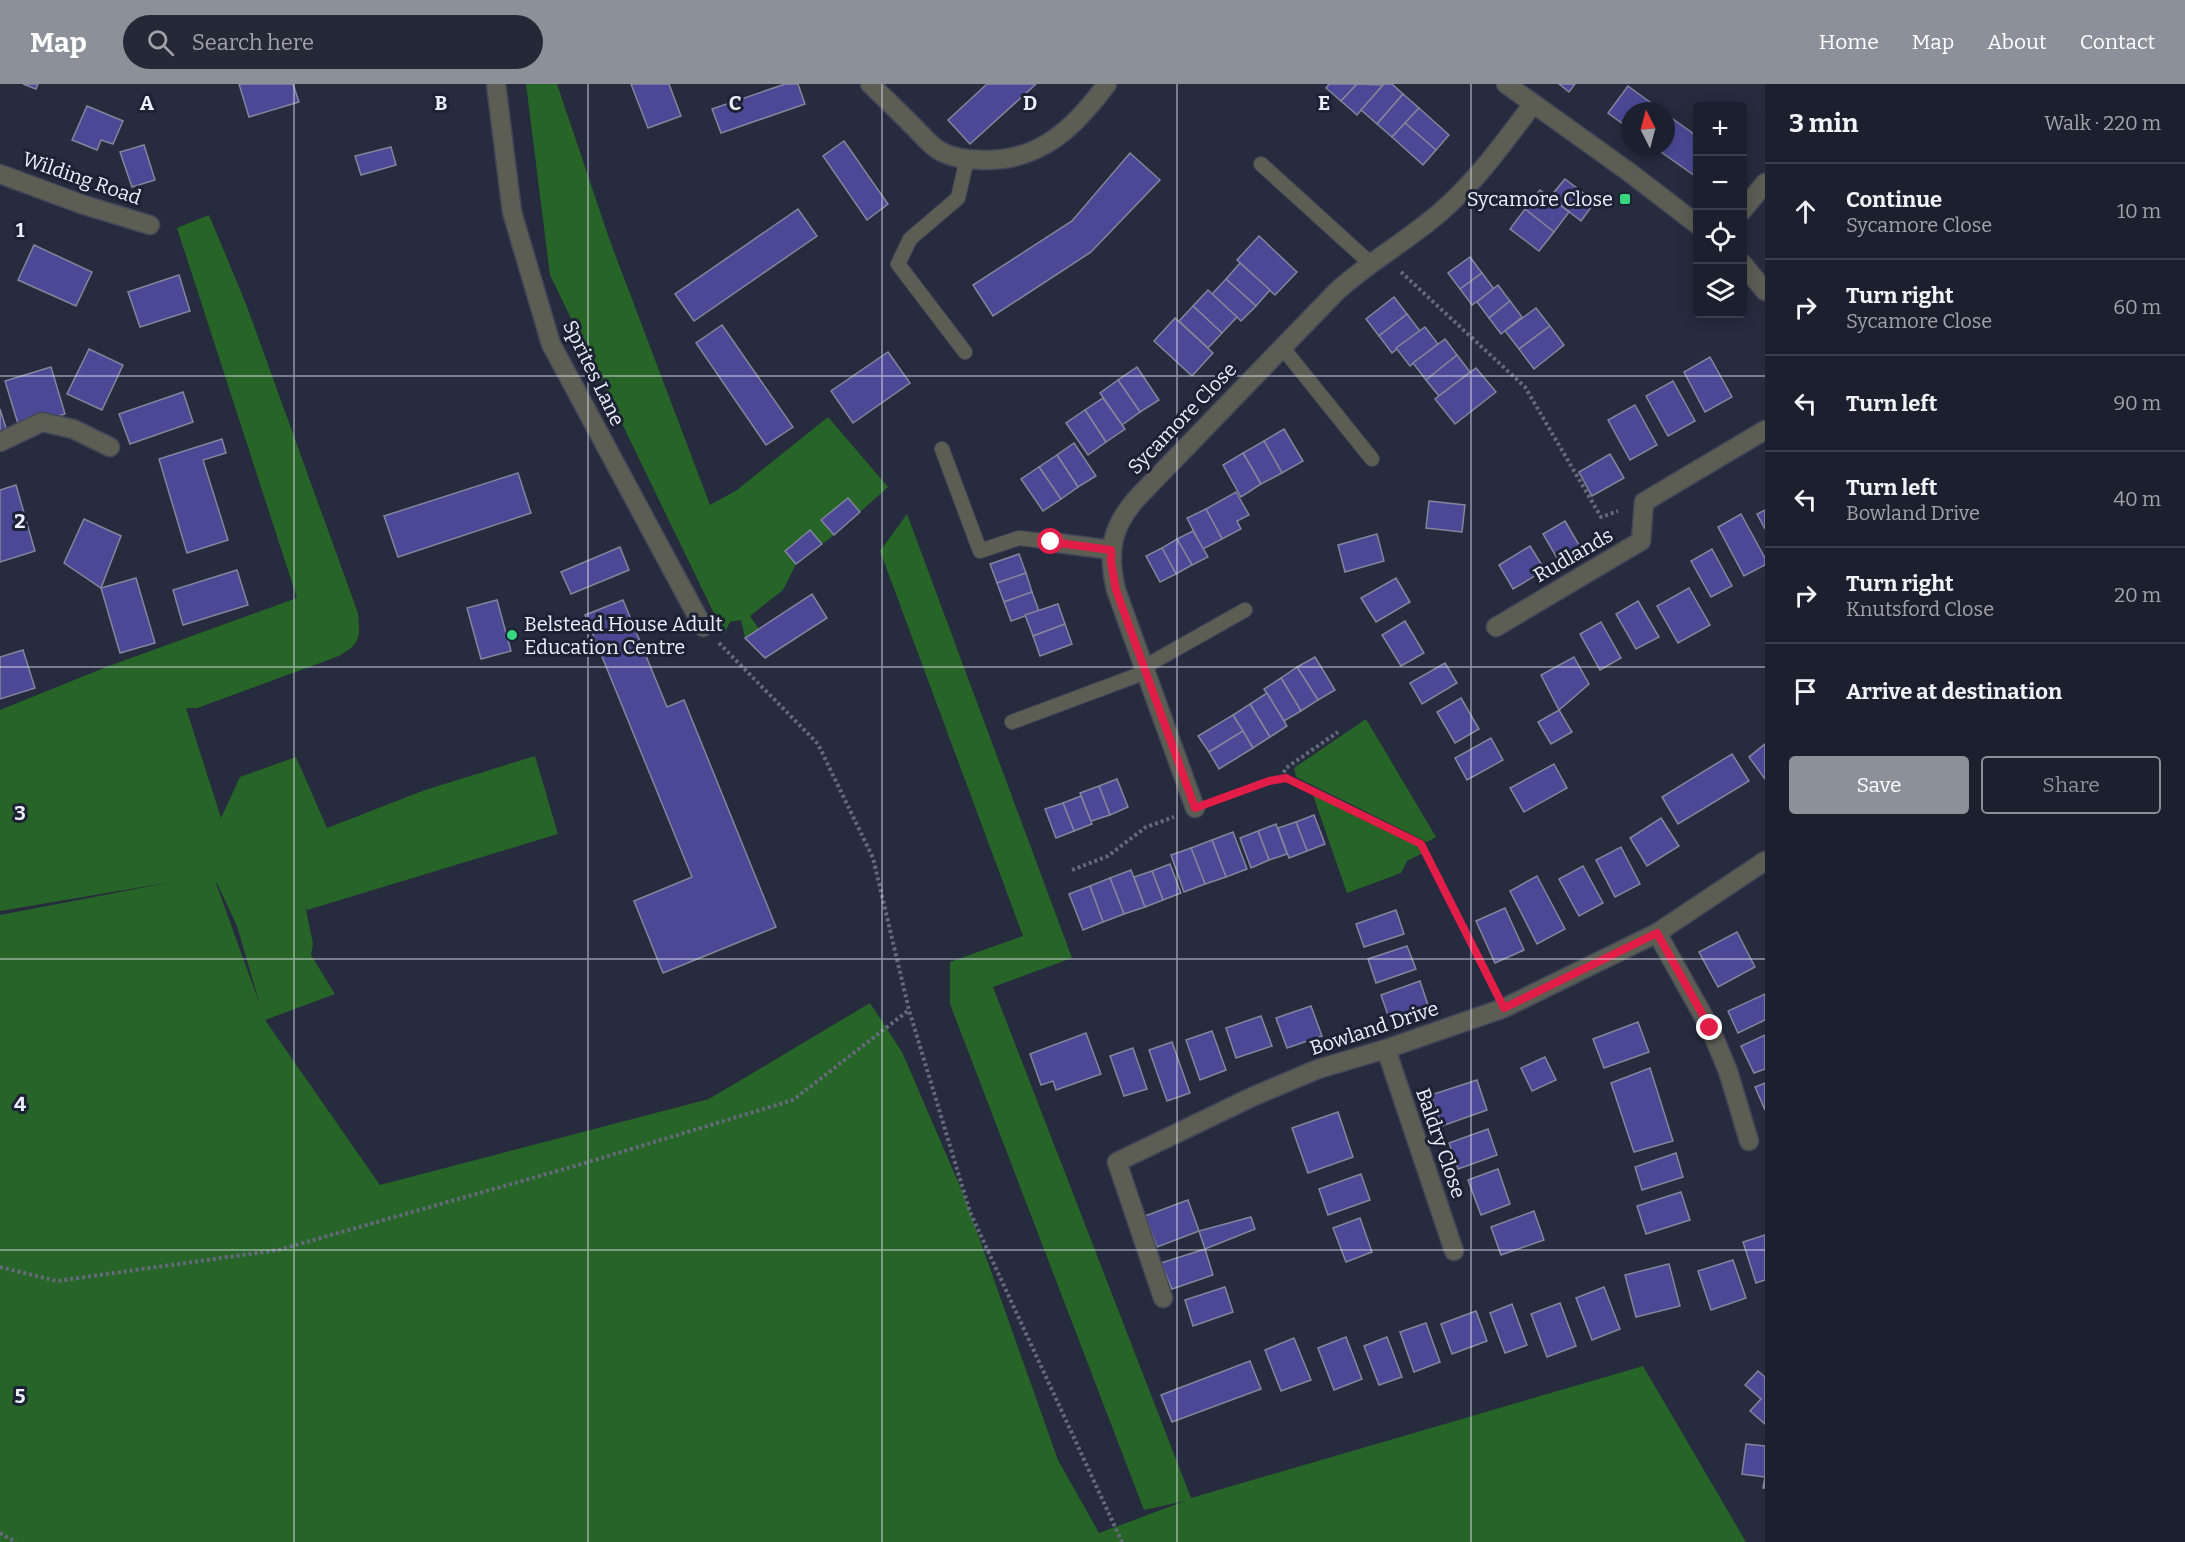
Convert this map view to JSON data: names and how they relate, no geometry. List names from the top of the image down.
{
  "streets": {
    "street": [
      "Wilding Road",
      "Sprites Lane",
      "Sycamore Close",
      "Rudlands",
      "Bowland Drive",
      "Baldry Close"
    ]
  },
  "crossings": [
    ["Bowland Drive", "Baldry Close"]
  ],
  "places": {
    "transit": ["Sycamore Close"],
    "other": ["Belstead House Adult Education Centre"]
  },
  "north": "top",
  "page": {
    "header": "Map",
    "search": "Search here",
    "nav": [
      "Home",
      "Map",
      "About",
      "Contact"
    ],
    "heading": ["3 min", "Walk · 220 m"],
    "map_buttons": ["+", "−"],
    "list": [
      ["Continue", "Sycamore Close", "10 m"],
      ["Turn right", "Sycamore Close", "60 m"],
      ["Turn left", "90 m"],
      ["Turn left", "Bowland Drive", "40 m"],
      ["Turn right", "Knutsford Close", "20 m"],
      "Arrive at destination"
    ],
    "buttons": ["Save", "Share"]
  },
  "grid": {
    "columns": [
      "A",
      "B",
      "C",
      "D",
      "E"
    ],
    "rows": [
      "1",
      "2",
      "3",
      "4",
      "5"
    ]
  }
}
